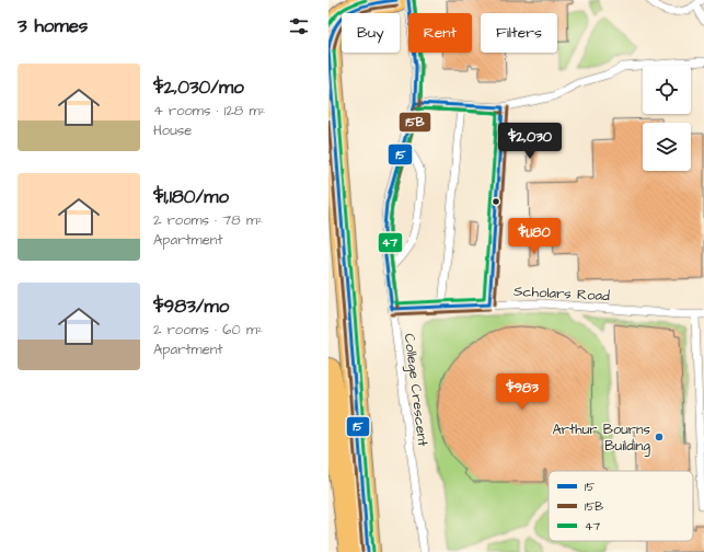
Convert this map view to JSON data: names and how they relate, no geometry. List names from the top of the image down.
{
  "streets": {
    "lane": ["Scholars Road", "College Crescent"]
  },
  "crossings": [
    ["Scholars Road", "College Crescent"]
  ],
  "places": ["Arthur Bourns Building"],
  "lines": ["transit line 15", "transit line 15B", "transit line 47"],
  "legend": ["15", "15B", "47"],
  "page": {
    "heading": "3 homes",
    "chip": ["Buy", "Rent", "Filters"],
    "list": [
      {
        "name": "$2,030/mo",
        "note": "4 rooms · 128 m² · House"
      },
      {
        "name": "$1,180/mo",
        "note": "2 rooms · 78 m² · Apartment"
      },
      {
        "name": "$983/mo",
        "note": "2 rooms · 60 m² · Apartment"
      }
    ],
    "price": ["$2,030", "$1,180", "$983"]
  }
}
